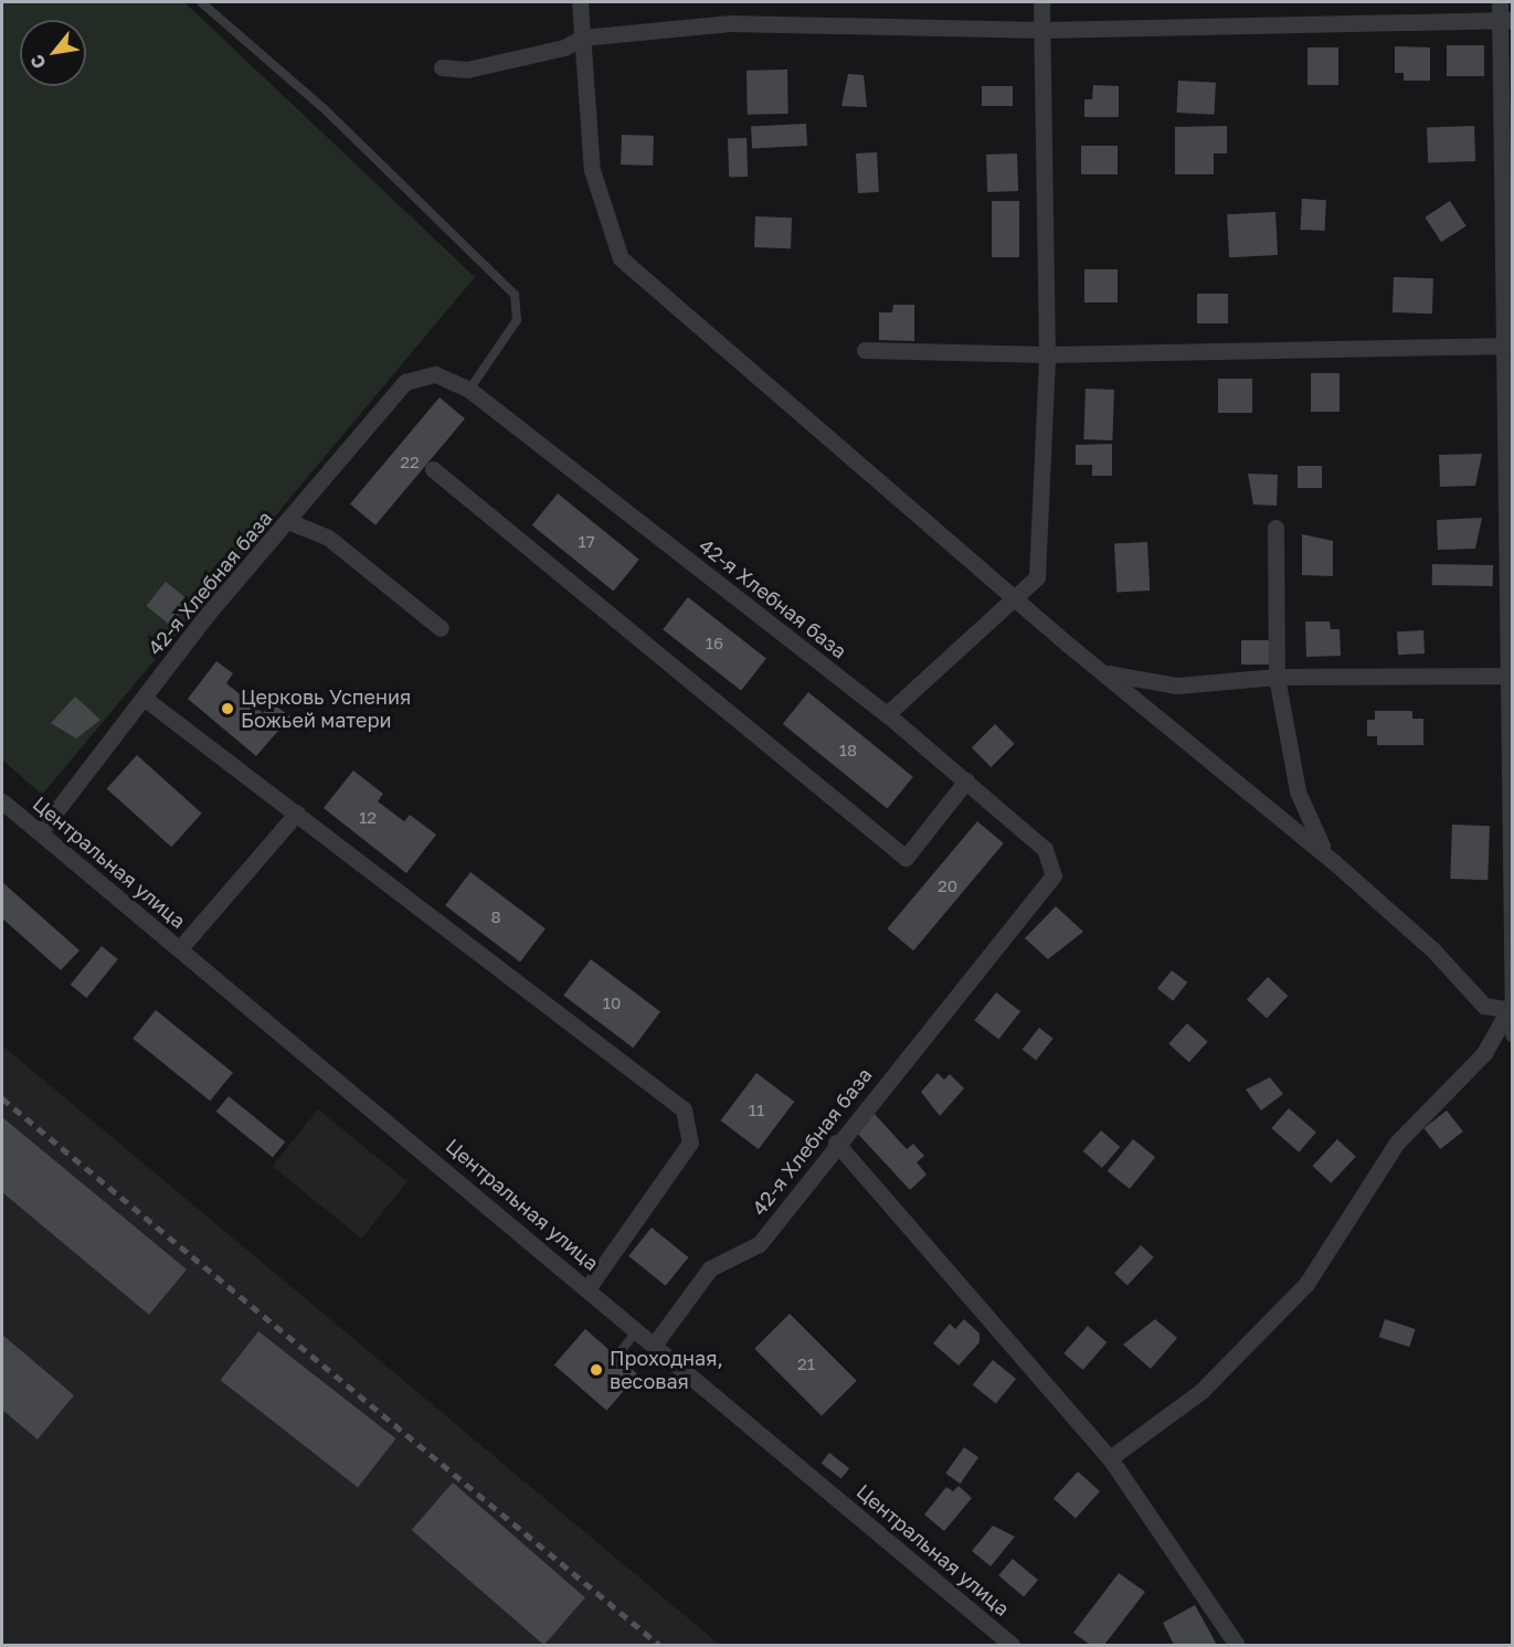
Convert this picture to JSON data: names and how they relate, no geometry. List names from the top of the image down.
{
  "streets": {
    "street": ["42-я Хлебная база", "Центральная улица"]
  },
  "crossings": [
    ["42-я Хлебная база", "Центральная улица"]
  ],
  "places": ["Церковь Успения Божьей матери", "Проходная, весовая"],
  "house_numbers": [
    "22",
    "17",
    "16",
    "18",
    "12",
    "20",
    "8",
    "10",
    "11",
    "21"
  ],
  "north": "bottom left"
}
